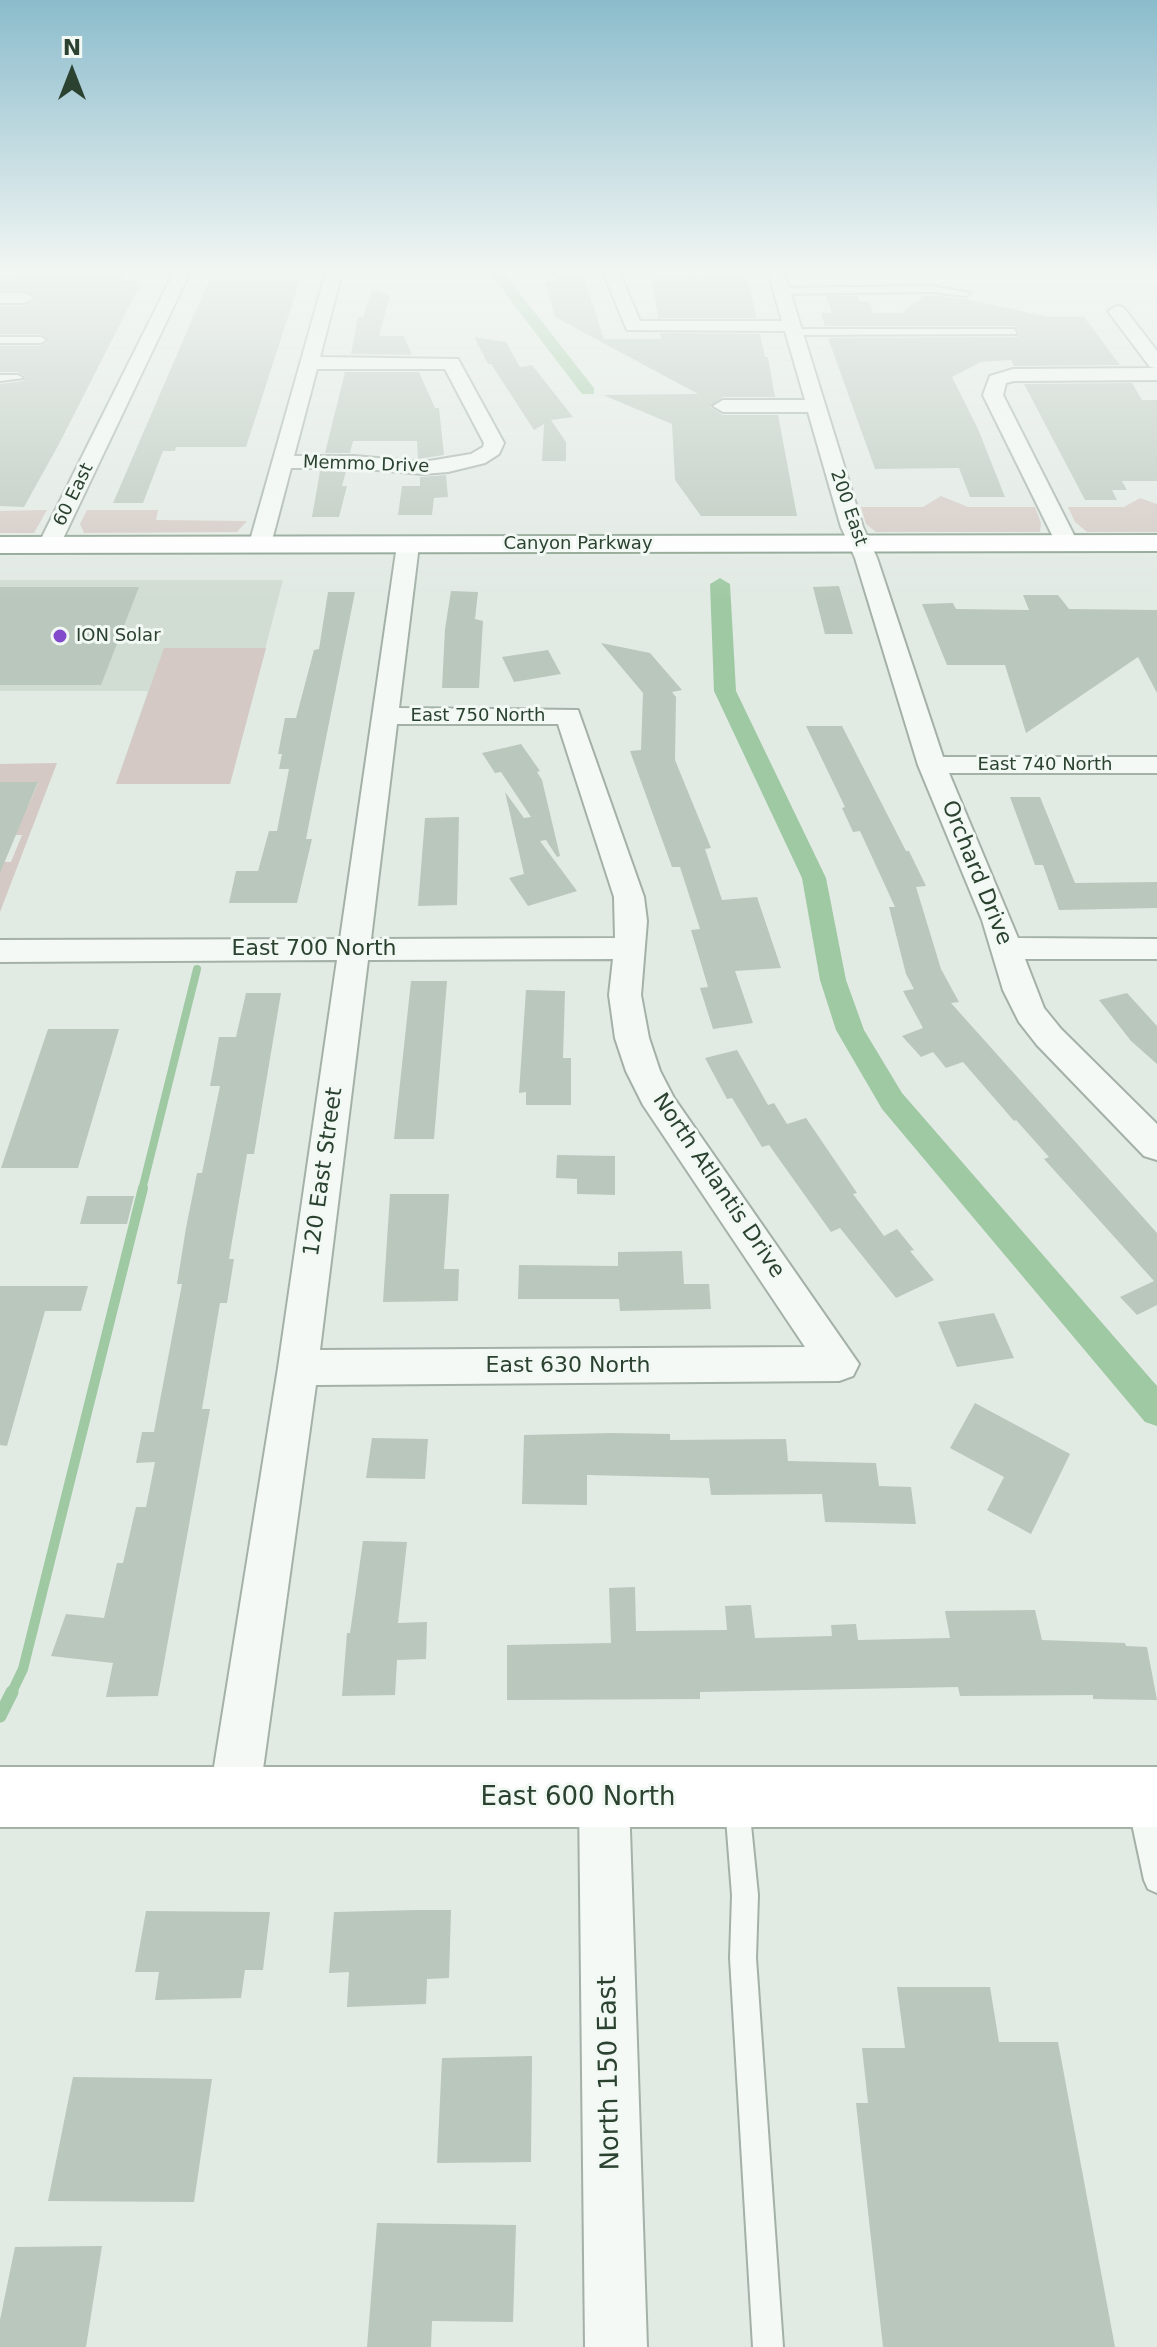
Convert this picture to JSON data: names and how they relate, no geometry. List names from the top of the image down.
{
  "streets": {
    "main road": ["Canyon Parkway", "East 600 North"],
    "street": [
      "Memmo Drive",
      "60 East",
      "200 East",
      "East 750 North",
      "East 740 North",
      "Orchard Drive",
      "East 700 North",
      "120 East Street",
      "North Atlantis Drive",
      "East 630 North",
      "North 150 East"
    ]
  },
  "crossings": [
    ["60 East", "Canyon Parkway"],
    ["200 East", "Canyon Parkway"],
    ["200 East", "Orchard Drive"],
    ["Canyon Parkway", "Orchard Drive"],
    ["Canyon Parkway", "120 East Street"],
    ["East 750 North", "120 East Street"],
    ["East 750 North", "North Atlantis Drive"],
    ["East 740 North", "Orchard Drive"],
    ["East 700 North", "120 East Street"],
    ["East 700 North", "North Atlantis Drive"],
    ["120 East Street", "East 630 North"],
    ["120 East Street", "East 600 North"],
    ["North Atlantis Drive", "East 630 North"],
    ["East 600 North", "North 150 East"]
  ],
  "places": ["ION Solar"],
  "north": "top"
}
